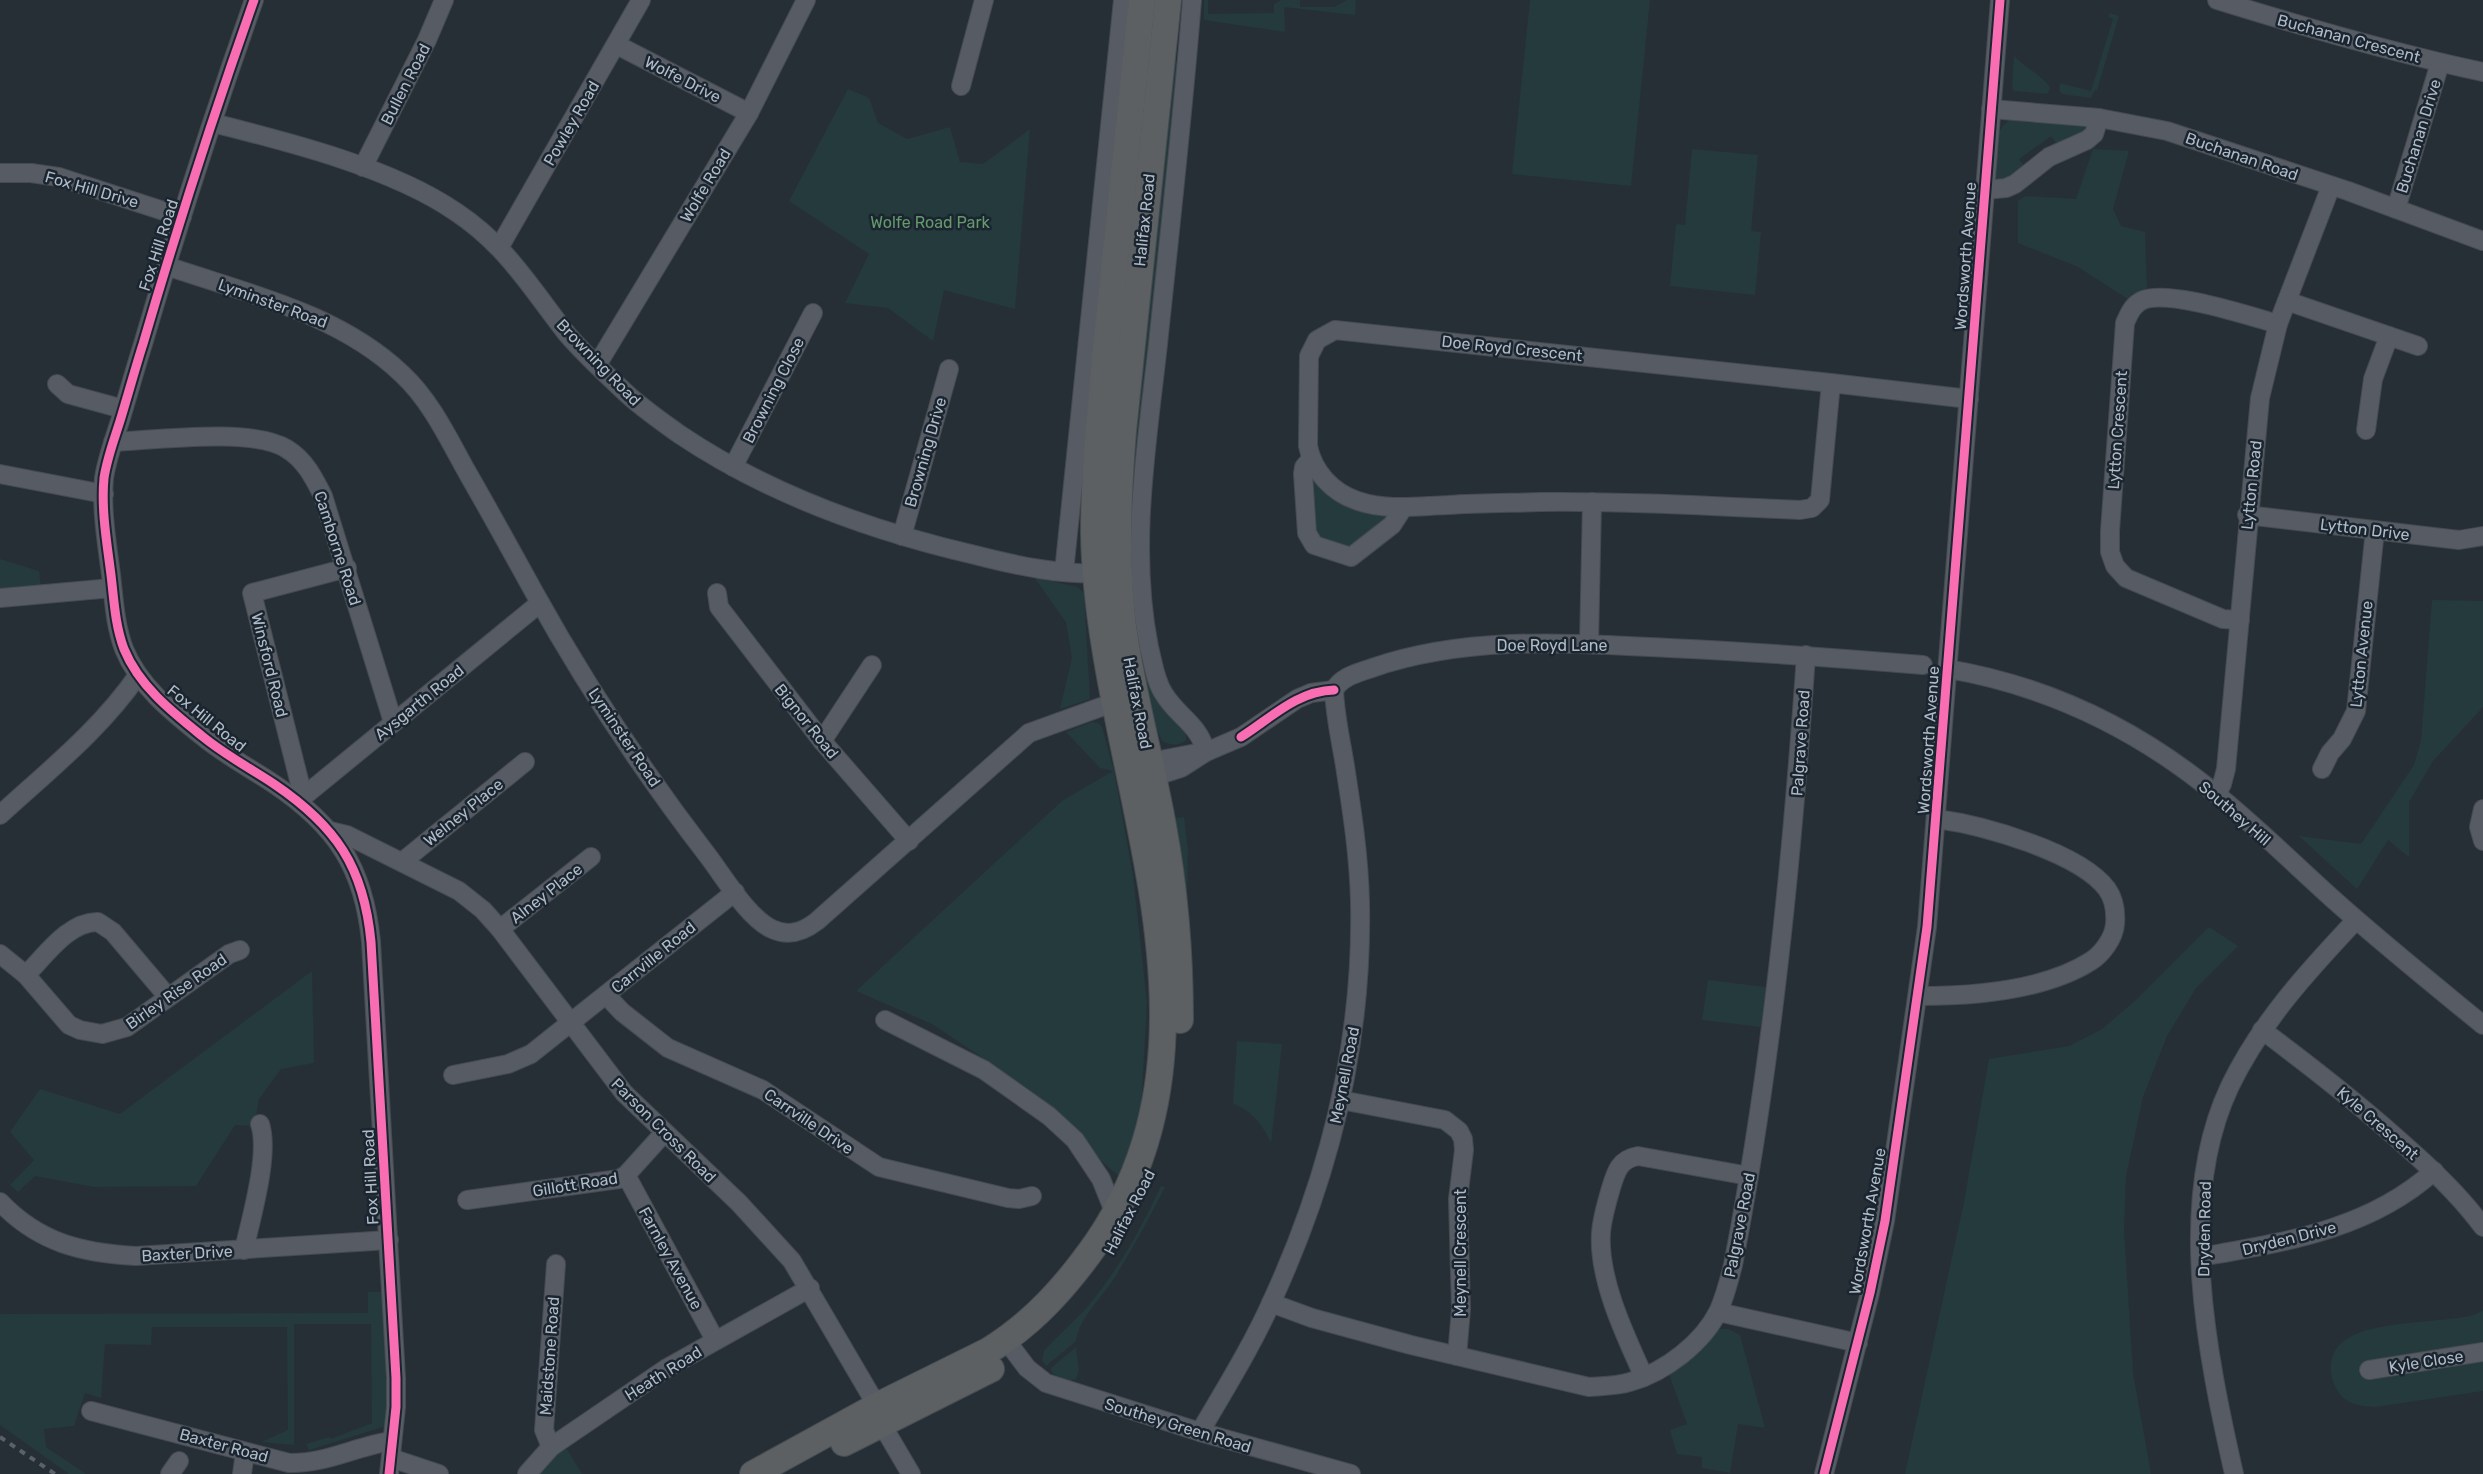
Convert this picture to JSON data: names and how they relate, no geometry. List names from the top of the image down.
{
  "streets": {
    "highway": ["Halifax Road"],
    "street": [
      "Buchanan Crescent",
      "Wolfe Drive",
      "Bullen Road",
      "Powley Road",
      "Buchanan Drive",
      "Buchanan Road",
      "Wolfe Road",
      "Fox Hill Drive",
      "Fox Hill Road",
      "Wordsworth Avenue",
      "Lyminster Road",
      "Doe Royd Crescent",
      "Browning Road",
      "Browning Close",
      "Lytton Crescent",
      "Browning Drive",
      "Lytton Road",
      "Lytton Drive",
      "Camborne Road",
      "Doe Royd Lane",
      "Lytton Avenue",
      "Winsford Road",
      "Aysgarth Road",
      "Bignor Road",
      "Palgrave Road",
      "Welney Place",
      "Southey Hill",
      "Alney Place",
      "Carrville Road",
      "Birley Rise Road",
      "Meynell Road",
      "Carrville Drive",
      "Kyle Crescent",
      "Parson Cross Road",
      "Gillott Road",
      "Dryden Road",
      "Dryden Drive",
      "Baxter Drive",
      "Meynell Crescent",
      "Farnley Avenue",
      "Maidstone Road",
      "Kyle Close",
      "Heath Road",
      "Southey Green Road",
      "Baxter Road"
    ]
  },
  "crossings": [
    ["Buchanan Crescent", "Buchanan Drive"],
    ["Wolfe Drive", "Powley Road"],
    ["Wolfe Drive", "Wolfe Road"],
    ["Bullen Road", "Browning Road"],
    ["Powley Road", "Browning Road"],
    ["Buchanan Drive", "Buchanan Road"],
    ["Buchanan Road", "Wordsworth Avenue"],
    ["Buchanan Road", "Lytton Road"],
    ["Wolfe Road", "Browning Road"],
    ["Fox Hill Drive", "Fox Hill Road"],
    ["Halifax Road", "Lyminster Road"],
    ["Halifax Road", "Browning Road"],
    ["Halifax Road", "Doe Royd Lane"],
    ["Halifax Road", "Parson Cross Road"],
    ["Halifax Road", "Southey Green Road"],
    ["Fox Hill Road", "Lyminster Road"],
    ["Fox Hill Road", "Browning Road"],
    ["Fox Hill Road", "Camborne Road"],
    ["Fox Hill Road", "Winsford Road"],
    ["Fox Hill Road", "Aysgarth Road"],
    ["Fox Hill Road", "Parson Cross Road"],
    ["Fox Hill Road", "Baxter Drive"],
    ["Fox Hill Road", "Baxter Road"],
    ["Wordsworth Avenue", "Doe Royd Crescent"],
    ["Wordsworth Avenue", "Southey Hill"],
    ["Lyminster Road", "Aysgarth Road"],
    ["Lyminster Road", "Bignor Road"],
    ["Lyminster Road", "Carrville Road"],
    ["Browning Road", "Browning Close"],
    ["Browning Road", "Browning Drive"],
    ["Lytton Crescent", "Lytton Road"],
    ["Lytton Road", "Lytton Drive"],
    ["Lytton Road", "Southey Hill"],
    ["Lytton Drive", "Lytton Avenue"],
    ["Camborne Road", "Winsford Road"],
    ["Camborne Road", "Aysgarth Road"],
    ["Doe Royd Lane", "Palgrave Road"],
    ["Doe Royd Lane", "Meynell Road"],
    ["Winsford Road", "Aysgarth Road"],
    ["Palgrave Road", "Meynell Road"],
    ["Palgrave Road", "Meynell Crescent"],
    ["Welney Place", "Parson Cross Road"],
    ["Southey Hill", "Dryden Road"],
    ["Alney Place", "Parson Cross Road"],
    ["Carrville Road", "Carrville Drive"],
    ["Carrville Road", "Parson Cross Road"],
    ["Meynell Road", "Meynell Crescent"],
    ["Meynell Road", "Southey Green Road"],
    ["Kyle Crescent", "Dryden Road"],
    ["Kyle Crescent", "Dryden Drive"],
    ["Parson Cross Road", "Gillott Road"],
    ["Parson Cross Road", "Heath Road"],
    ["Gillott Road", "Farnley Avenue"],
    ["Dryden Road", "Dryden Drive"],
    ["Farnley Avenue", "Heath Road"],
    ["Maidstone Road", "Heath Road"]
  ],
  "parks": ["Wolfe Road Park"]
}
